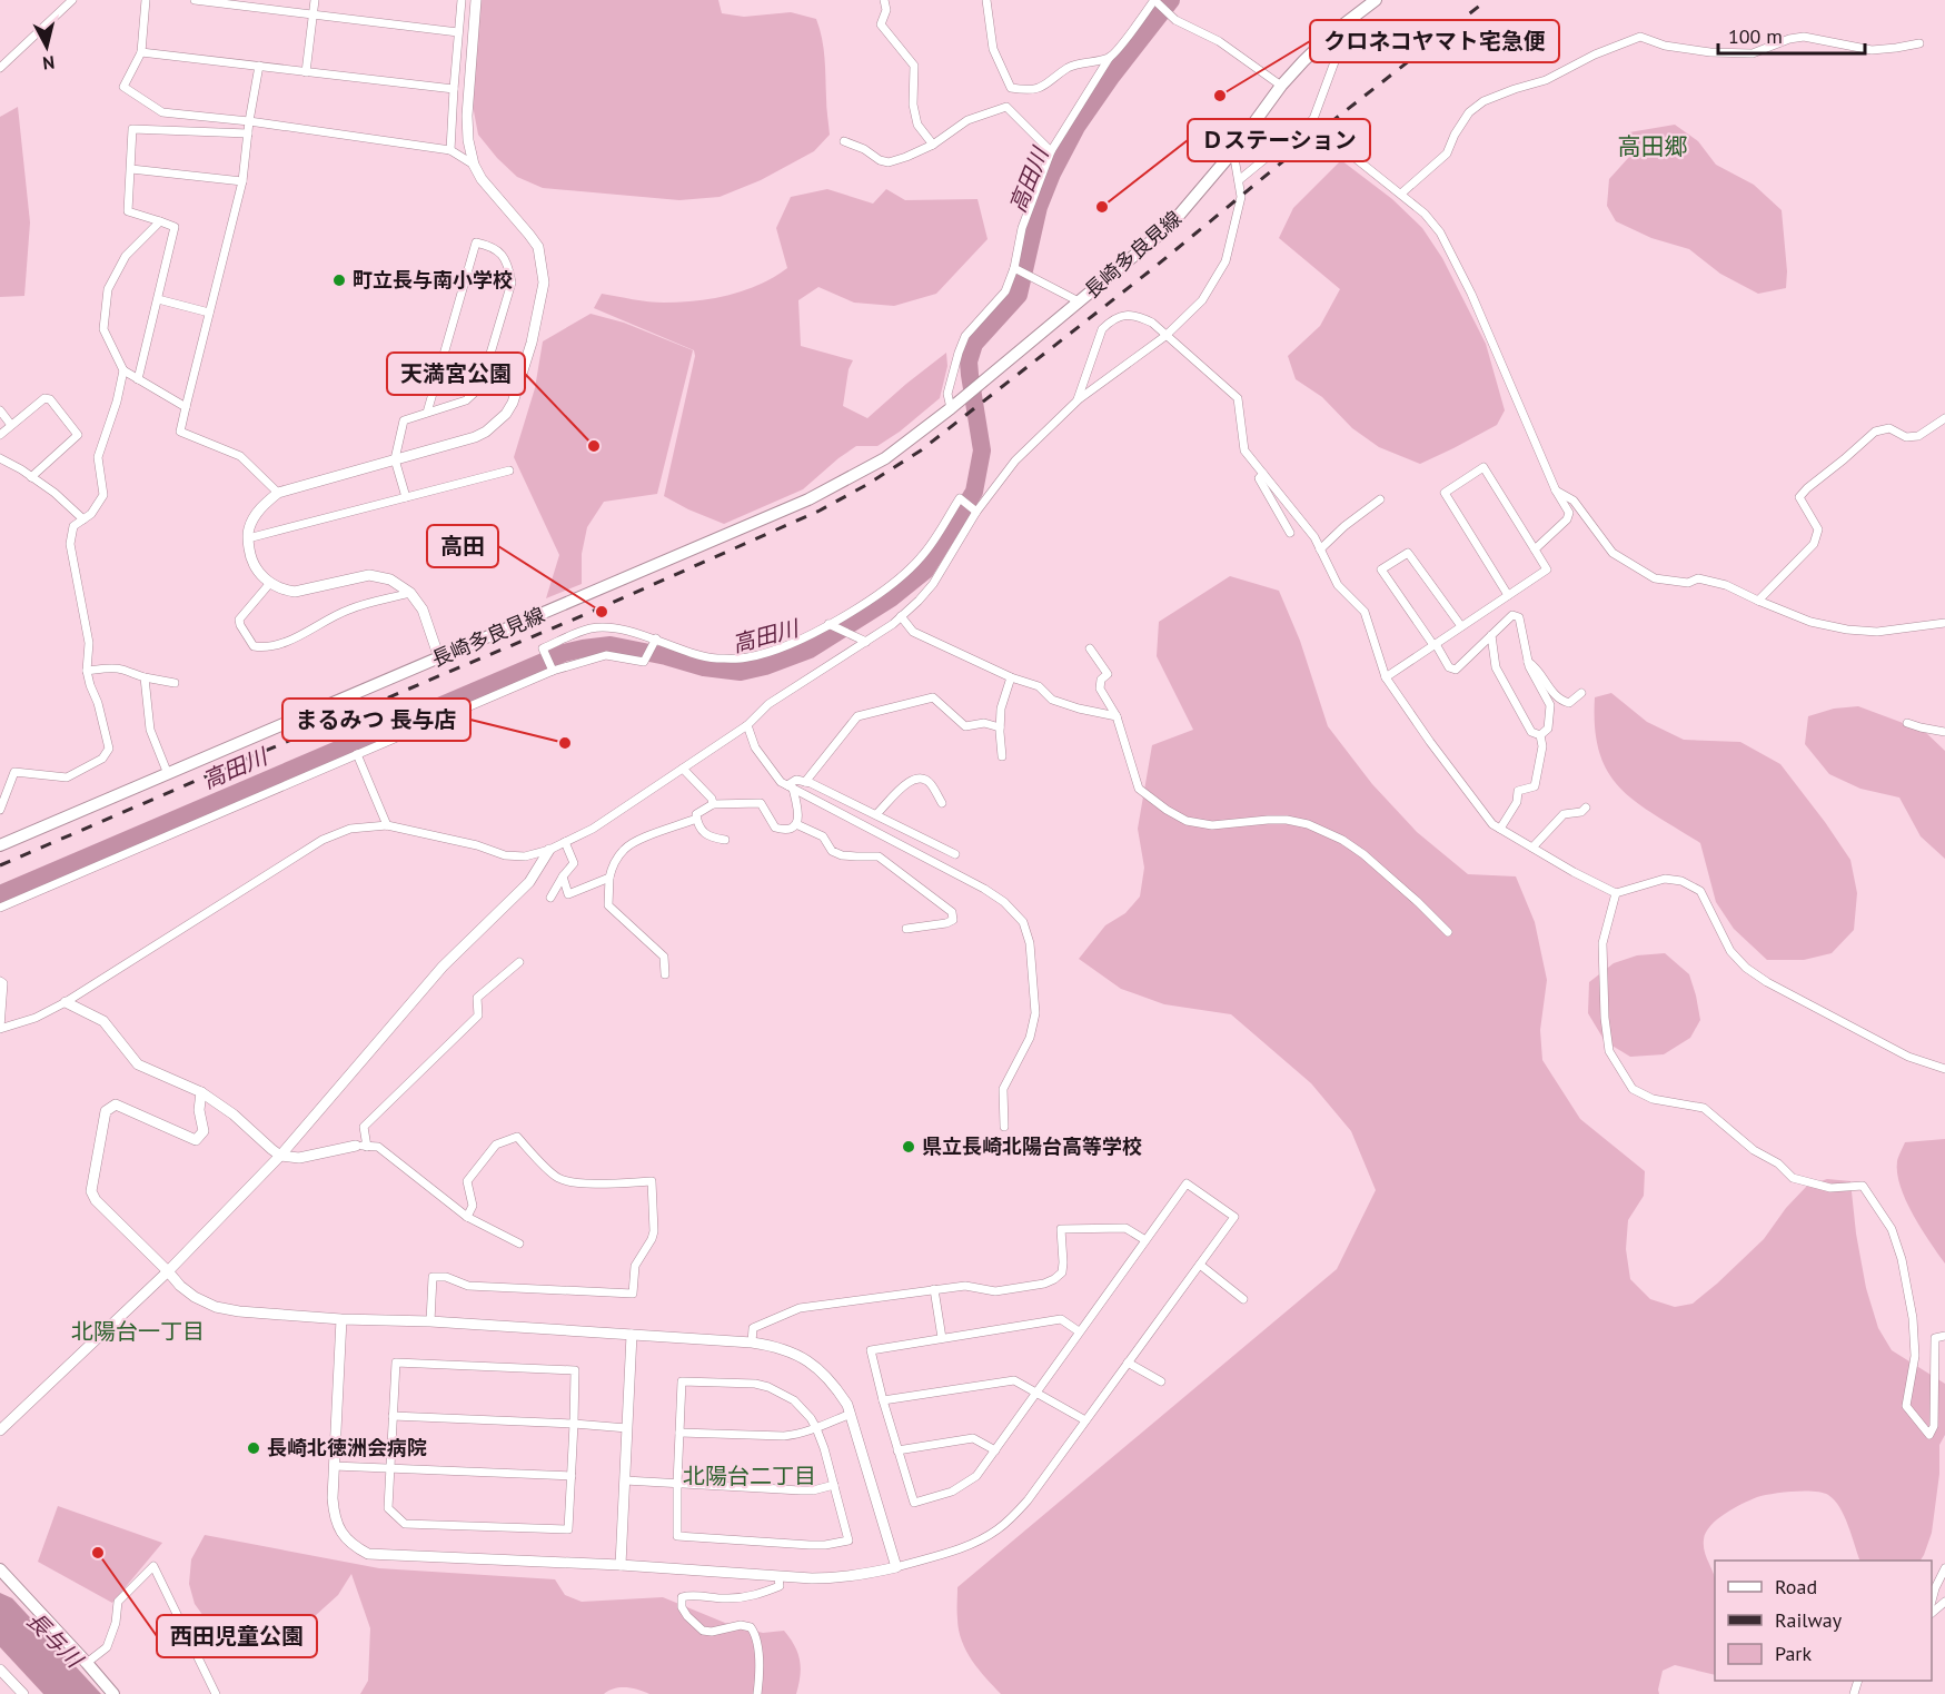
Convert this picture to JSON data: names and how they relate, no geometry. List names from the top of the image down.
{
  "streets": {
    "main road": ["長崎多良見線"]
  },
  "districts": ["高田郷", "北陽台一丁目", "北陽台二丁目"],
  "water": ["高田川", "長与川"],
  "places": [
    "クロネコヤマト宅急便",
    "Ｄステーション",
    "町立長与南小学校",
    "天満宮公園",
    "高田",
    "まるみつ 長与店",
    "県立長崎北陽台高等学校",
    "長崎北徳洲会病院",
    "西田児童公園"
  ],
  "legend": ["Road", "Railway", "Park"],
  "scale_bar": "100 m",
  "north": "bottom"
}
